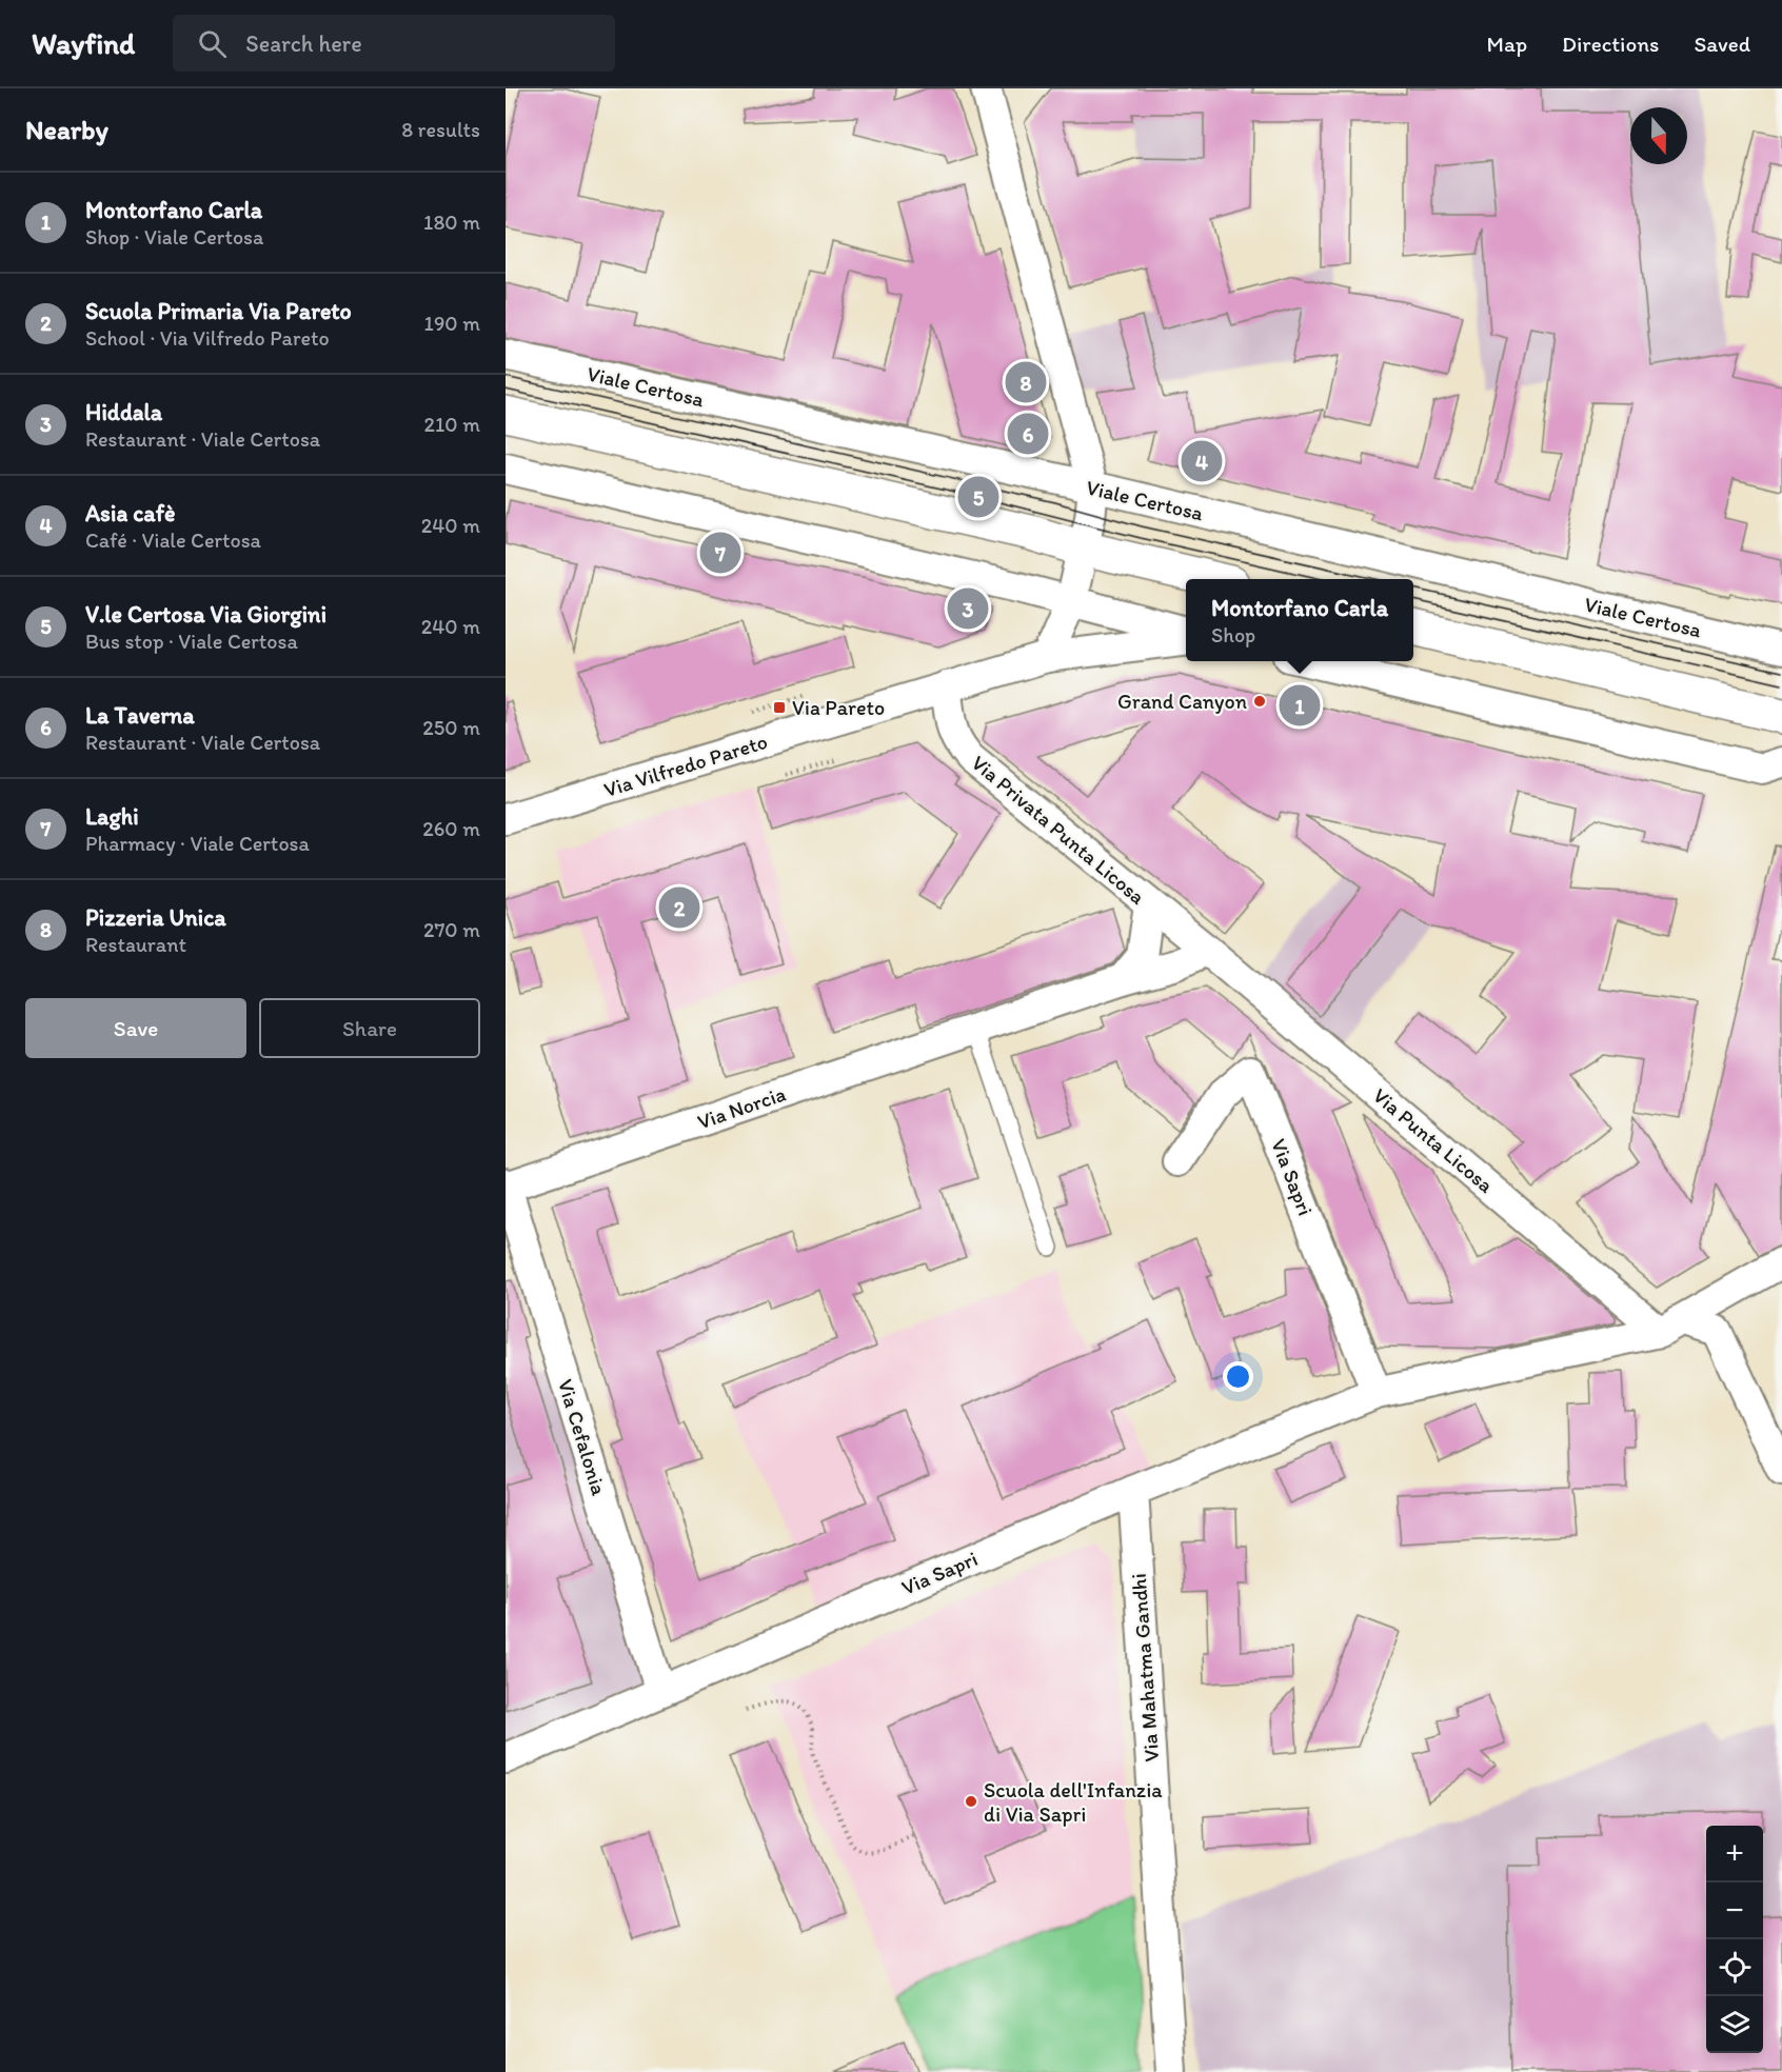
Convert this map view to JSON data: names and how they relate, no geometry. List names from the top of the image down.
{
  "streets": {
    "street": [
      "Viale Certosa",
      "Via Vilfredo Pareto",
      "Via Privata Punta Licosa",
      "Via Norcia",
      "Via Punta Licosa",
      "Via Sapri",
      "Via Cefalonia",
      "Via Mahatma Gandhi"
    ]
  },
  "crossings": [
    ["Via Vilfredo Pareto", "Via Privata Punta Licosa"],
    ["Via Privata Punta Licosa", "Via Norcia"],
    ["Via Privata Punta Licosa", "Via Punta Licosa"],
    ["Via Norcia", "Via Punta Licosa"],
    ["Via Norcia", "Via Cefalonia"],
    ["Via Punta Licosa", "Via Sapri"],
    ["Via Sapri", "Via Cefalonia"],
    ["Via Sapri", "Via Mahatma Gandhi"]
  ],
  "places": {
    "other": ["Grand Canyon", "Scuola dell'Infanzia di Via Sapri"],
    "transit": ["Via Pareto"]
  },
  "north": "bottom",
  "page": {
    "header": "Wayfind",
    "search": "Search here",
    "nav": ["Map", "Directions", "Saved"],
    "heading": ["Nearby", "8 results"],
    "list": [
      {
        "mark": "1",
        "name": "Montorfano Carla",
        "note": "Shop · Viale Certosa",
        "value": "180 m"
      },
      {
        "mark": "2",
        "name": "Scuola Primaria Via Pareto",
        "note": "School · Via Vilfredo Pareto",
        "value": "190 m"
      },
      {
        "mark": "3",
        "name": "Hiddala",
        "note": "Restaurant · Viale Certosa",
        "value": "210 m"
      },
      {
        "mark": "4",
        "name": "Asia cafè",
        "note": "Café · Viale Certosa",
        "value": "240 m"
      },
      {
        "mark": "5",
        "name": "V.le Certosa Via Giorgini",
        "note": "Bus stop · Viale Certosa",
        "value": "240 m"
      },
      {
        "mark": "6",
        "name": "La Taverna",
        "note": "Restaurant · Viale Certosa",
        "value": "250 m"
      },
      {
        "mark": "7",
        "name": "Laghi",
        "note": "Pharmacy · Viale Certosa",
        "value": "260 m"
      },
      {
        "mark": "8",
        "name": "Pizzeria Unica",
        "note": "Restaurant",
        "value": "270 m"
      }
    ],
    "pins": [
      "8",
      "6",
      "4",
      "5",
      "7",
      "3",
      "1",
      "2"
    ],
    "popup": ["Montorfano Carla", "Shop"],
    "buttons": ["Save", "Share"],
    "map_buttons": ["+", "−"]
  }
}
